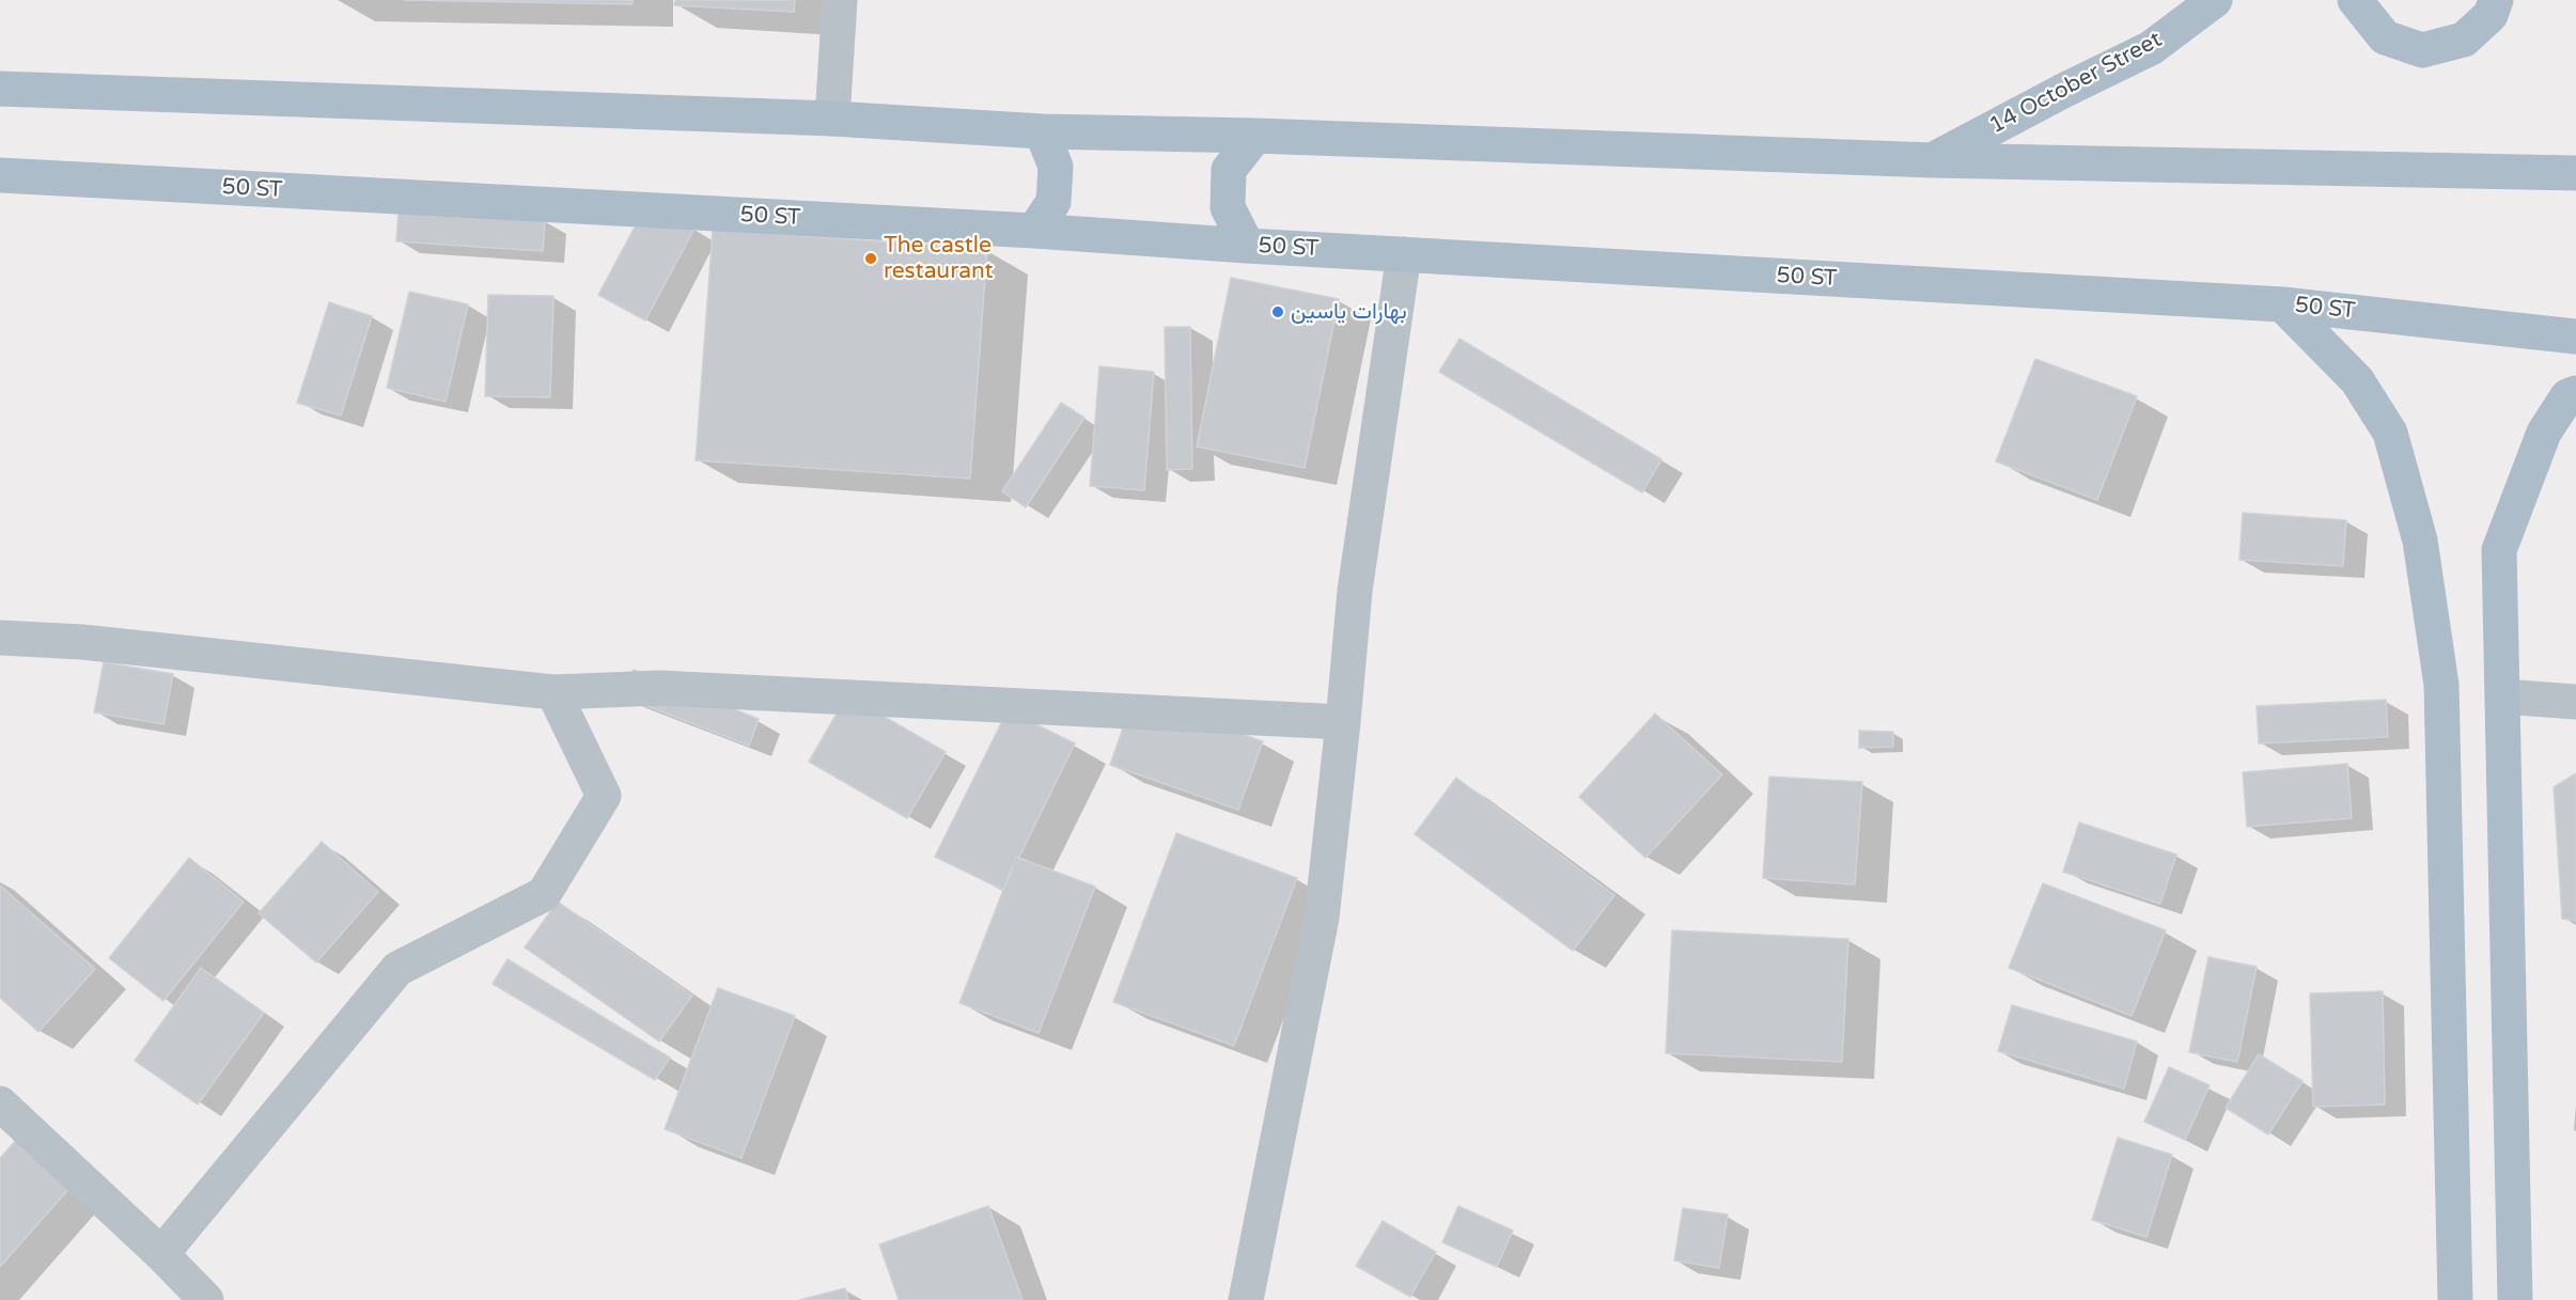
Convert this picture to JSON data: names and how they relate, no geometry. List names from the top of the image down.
{
  "streets": {
    "main road": ["14 October Street", "50 ST"]
  },
  "places": ["The castle restaurant", "بهارات ياسين"]
}
